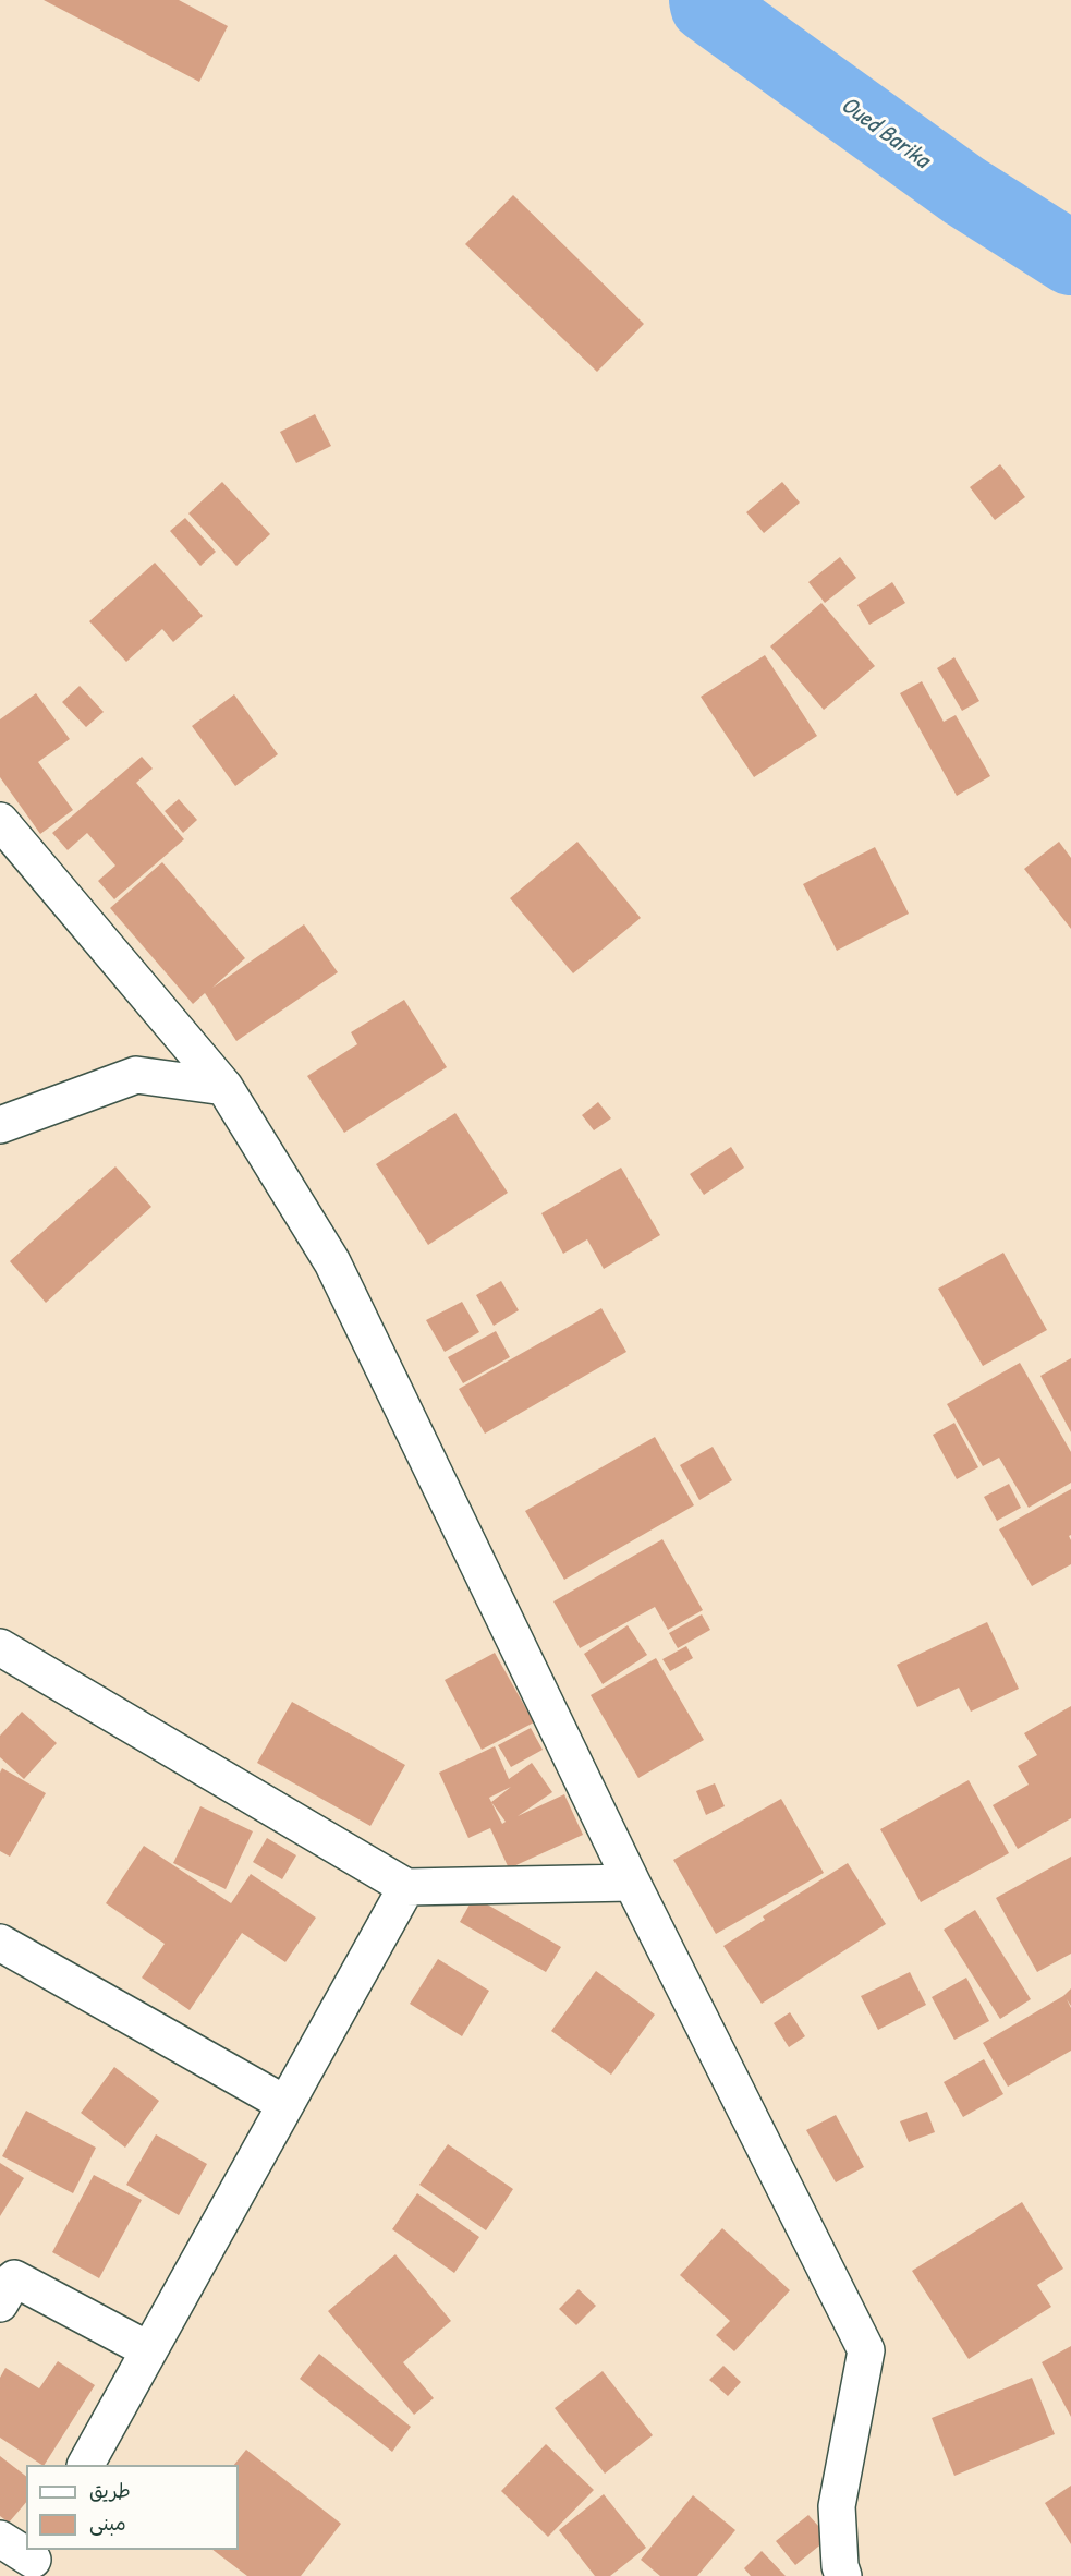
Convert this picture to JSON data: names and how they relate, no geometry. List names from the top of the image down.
{
  "water": ["Oued Barika"],
  "legend": ["طريق", "مبنى"]
}
